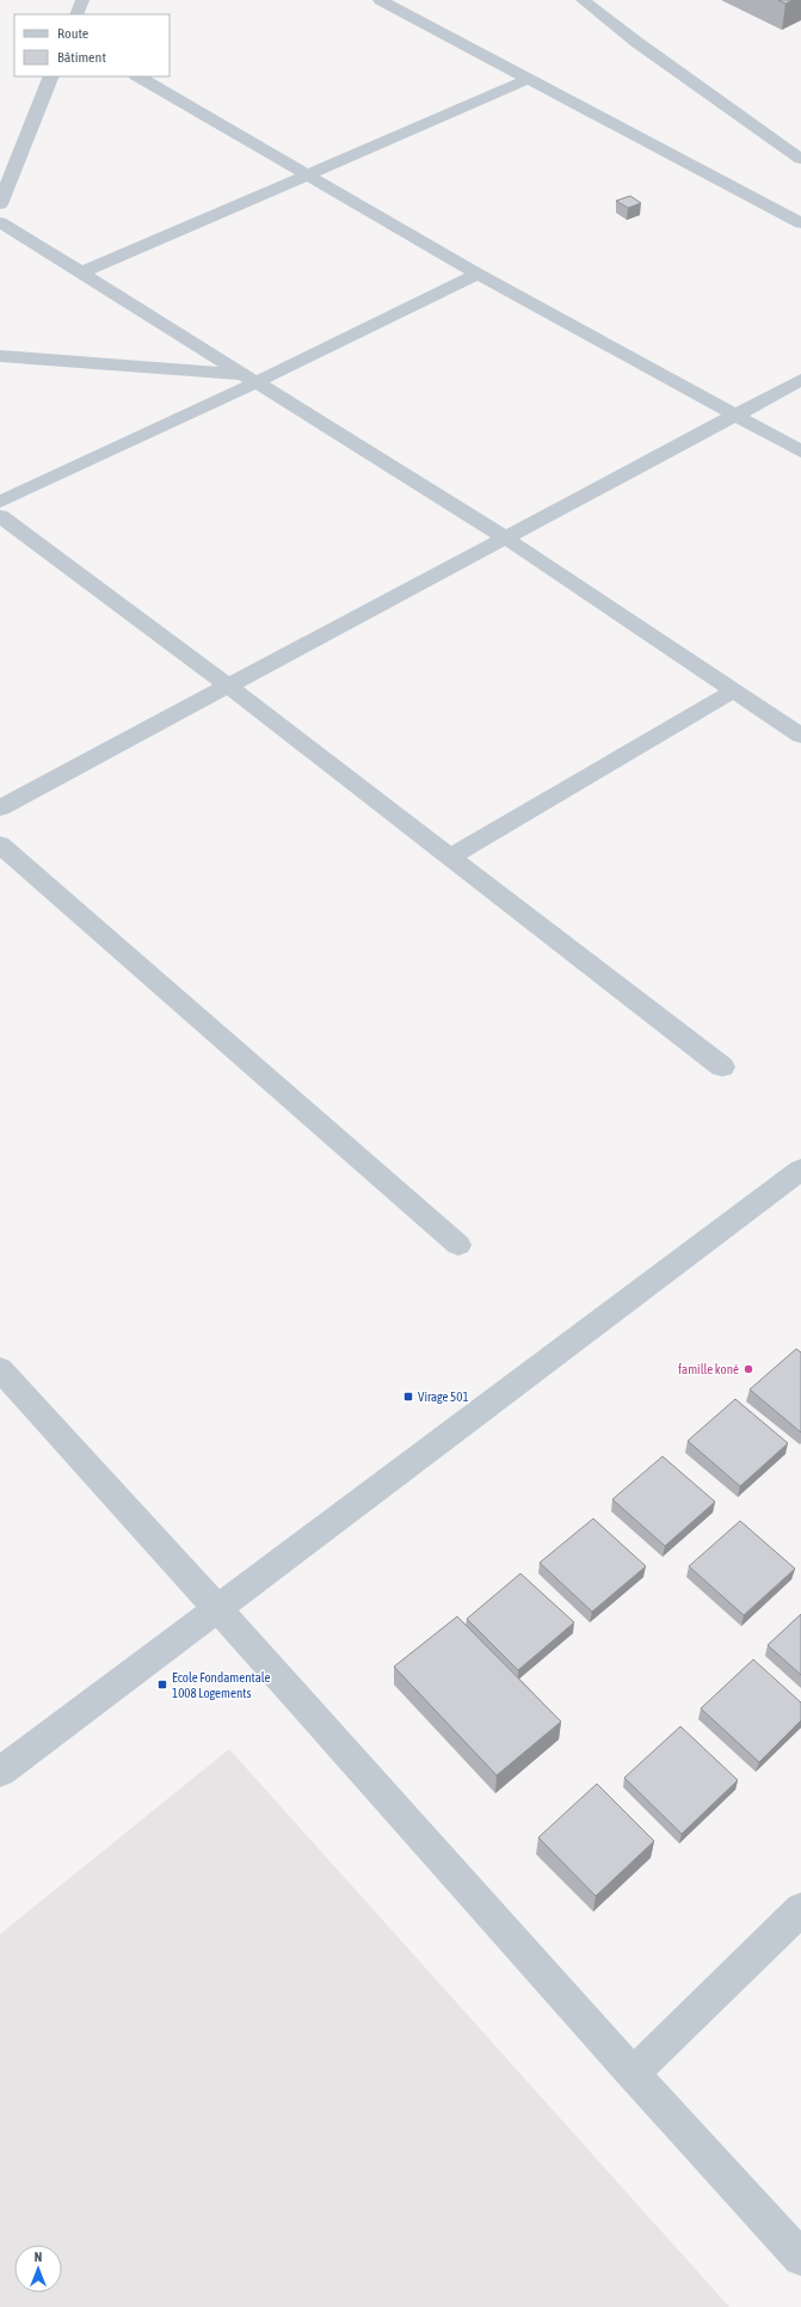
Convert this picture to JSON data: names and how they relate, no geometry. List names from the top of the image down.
{
  "places": {
    "other": ["famille koné"],
    "transit": ["Virage 501", "Ecole Fondamentale 1008 Logements"]
  },
  "legend": ["Route", "Bâtiment"],
  "north": "top"
}
